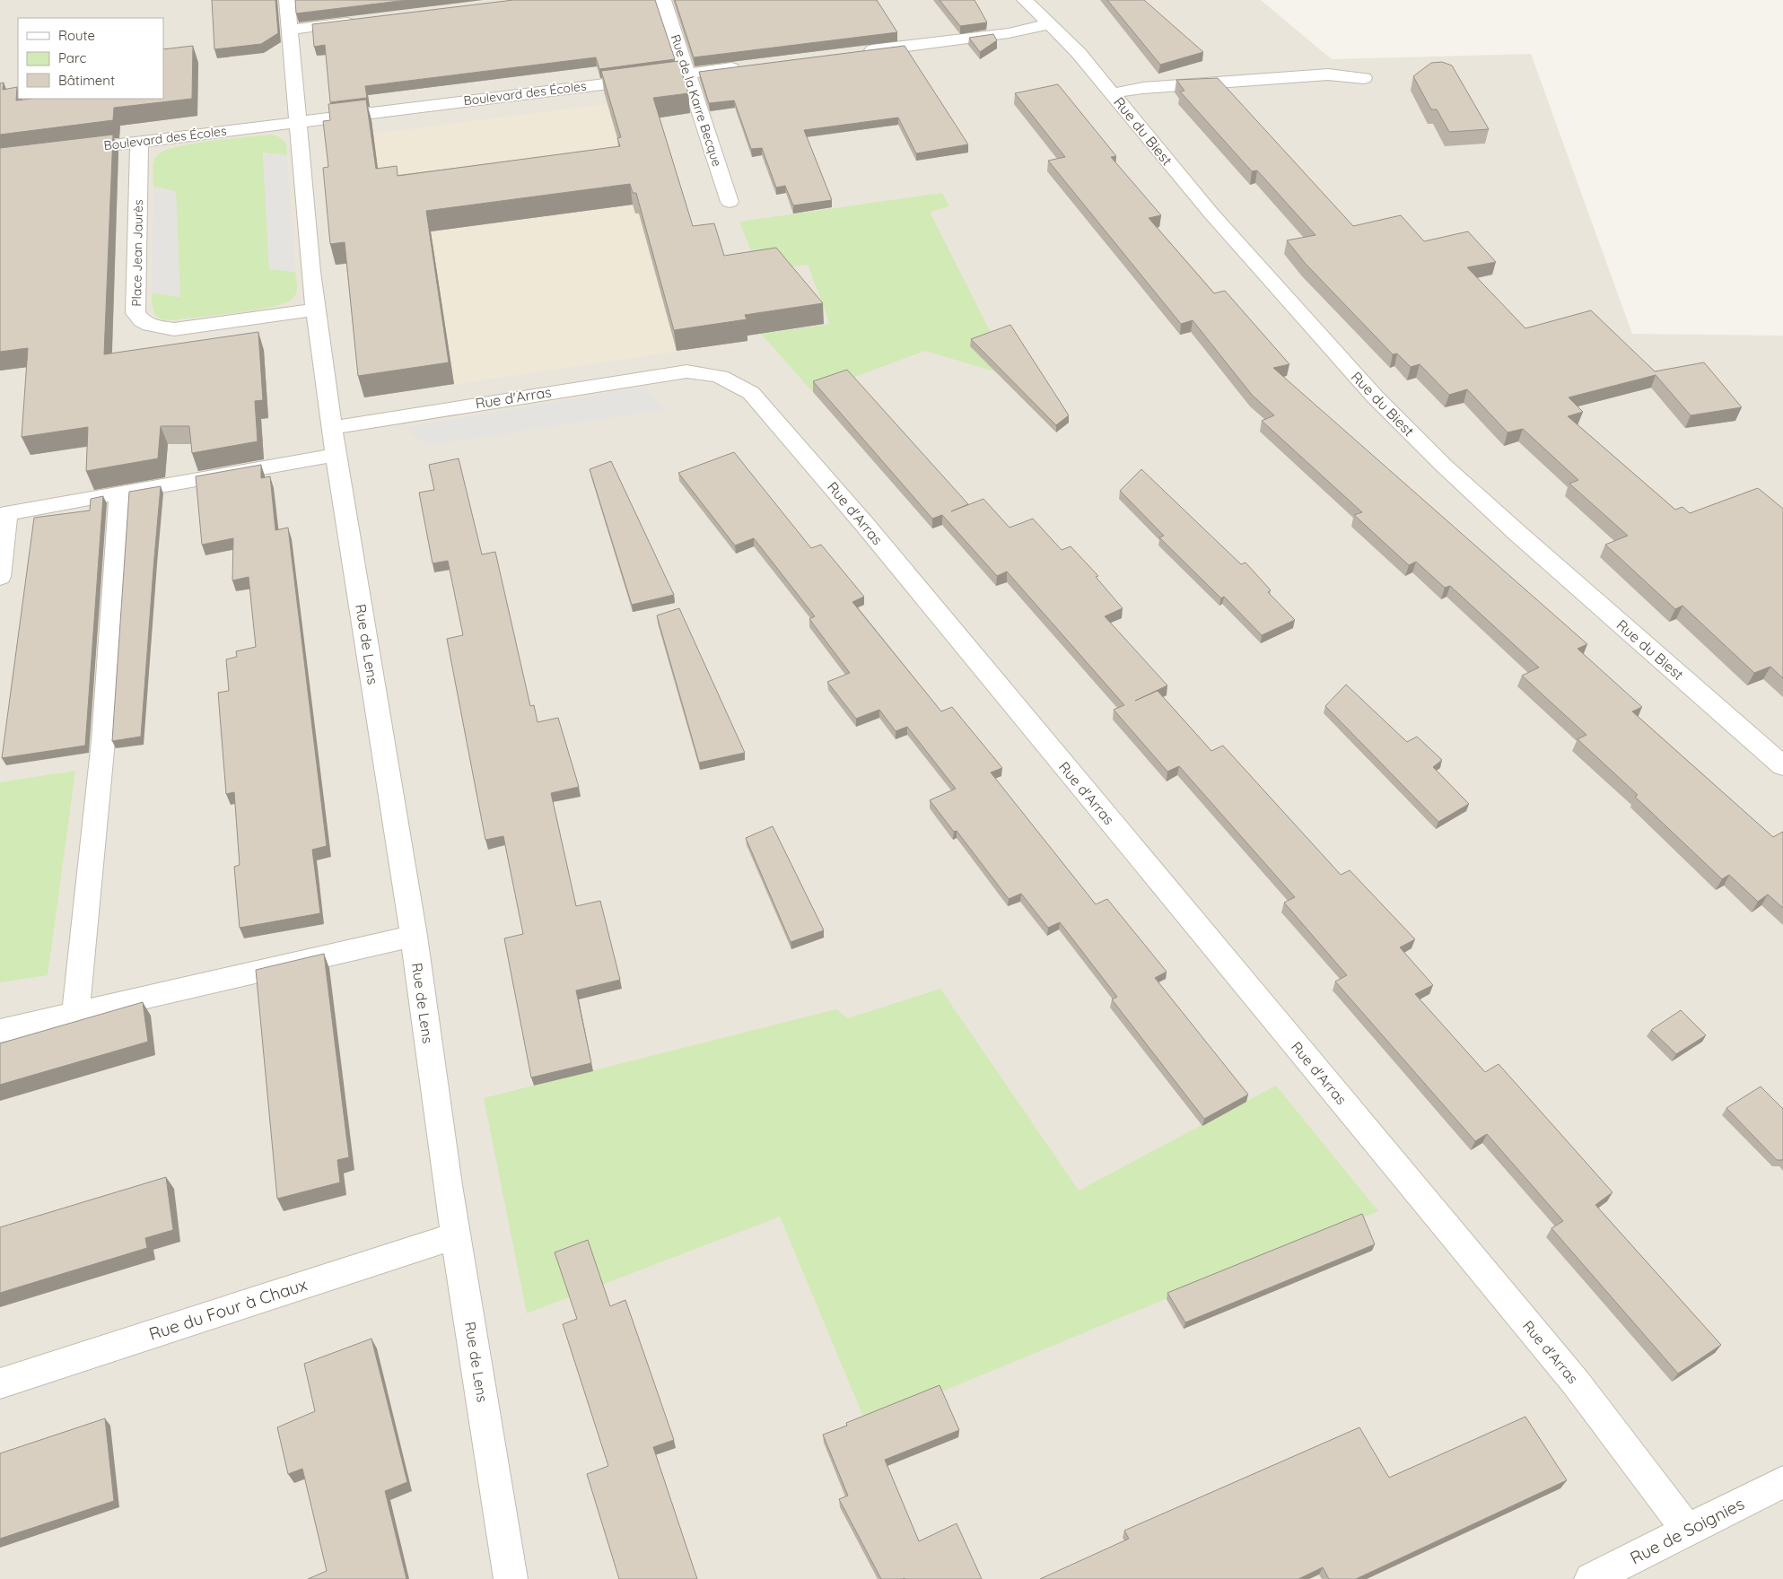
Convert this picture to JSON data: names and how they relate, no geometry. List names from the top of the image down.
{
  "streets": {
    "street": [
      "Boulevard des Écoles",
      "Rue de la Karre Becque",
      "Rue du Biest",
      "Place Jean Jaurès",
      "Rue d'Arras",
      "Rue de Lens",
      "Rue du Four à Chaux",
      "Rue de Soignies"
    ]
  },
  "crossings": [
    ["Boulevard des Écoles", "Rue de la Karre Becque"],
    ["Boulevard des Écoles", "Place Jean Jaurès"],
    ["Rue d'Arras", "Rue de Lens"],
    ["Rue d'Arras", "Rue de Soignies"],
    ["Rue de Lens", "Rue du Four à Chaux"]
  ],
  "legend": ["Route", "Parc", "Bâtiment"]
}
